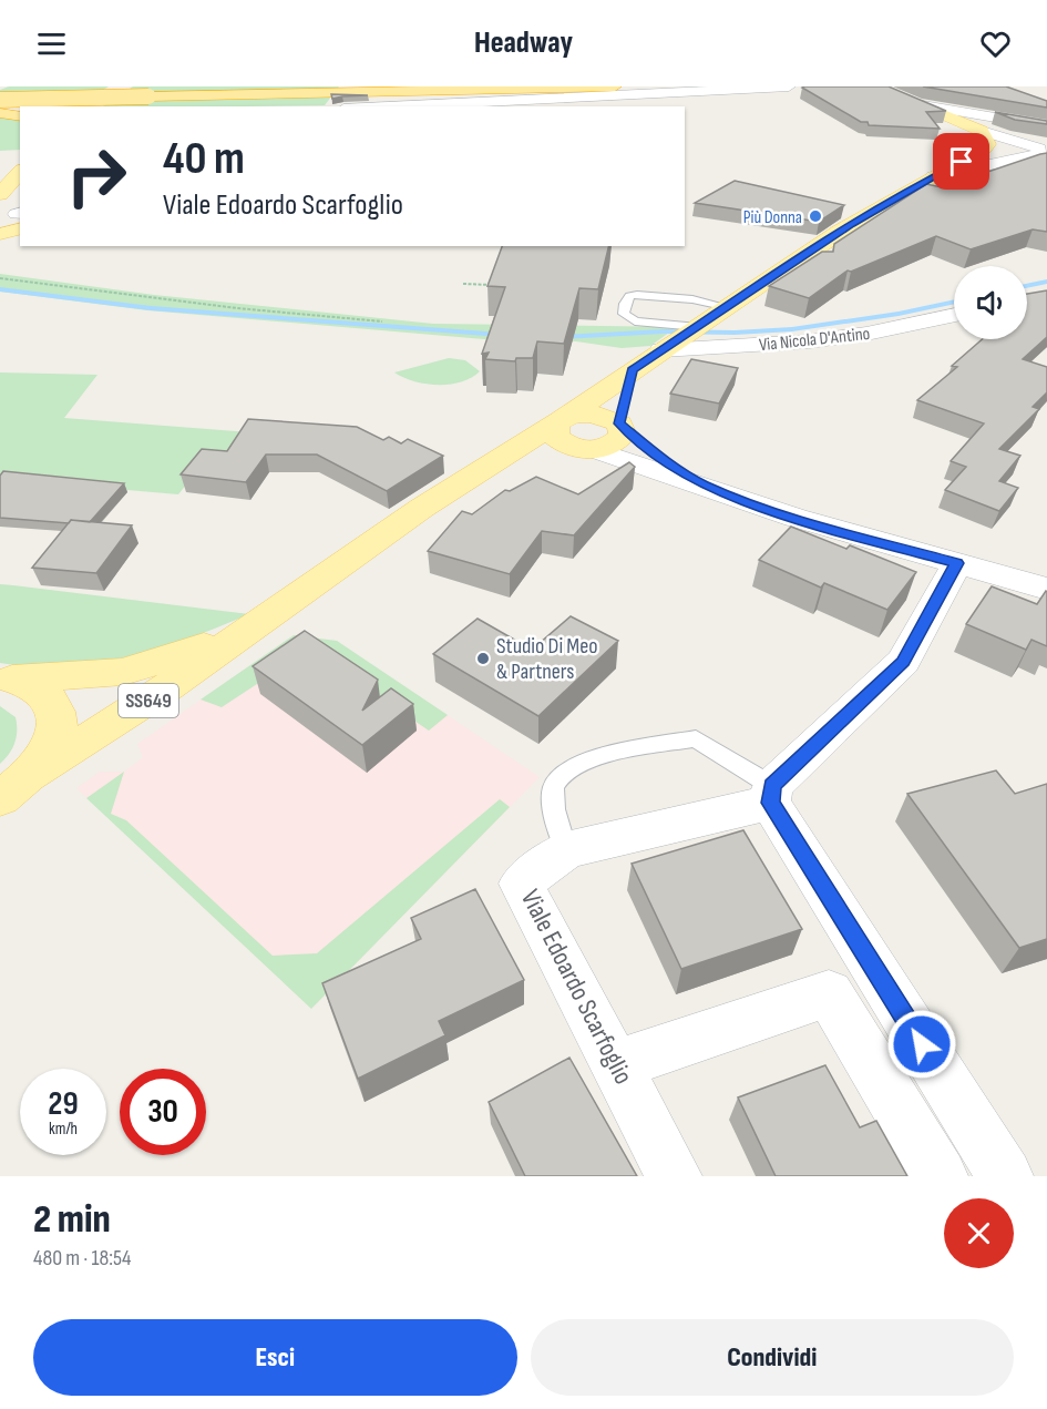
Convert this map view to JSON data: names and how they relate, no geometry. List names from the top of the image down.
{
  "streets": {
    "main road": ["SS649"],
    "street": ["Via Nicola D'Antino", "Viale Edoardo Scarfoglio"]
  },
  "crossings": [
    ["Via Nicola D'Antino", "SS649"]
  ],
  "places": ["Più Donna", "Studio Di Meo & Partners"],
  "page": {
    "header": "Headway",
    "turn": ["40 m", "Viale Edoardo Scarfoglio"],
    "speed": "29 km/h",
    "limit": "30",
    "heading": ["2 min", "480 m · 18:54"],
    "buttons": ["Esci", "Condividi"]
  }
}
